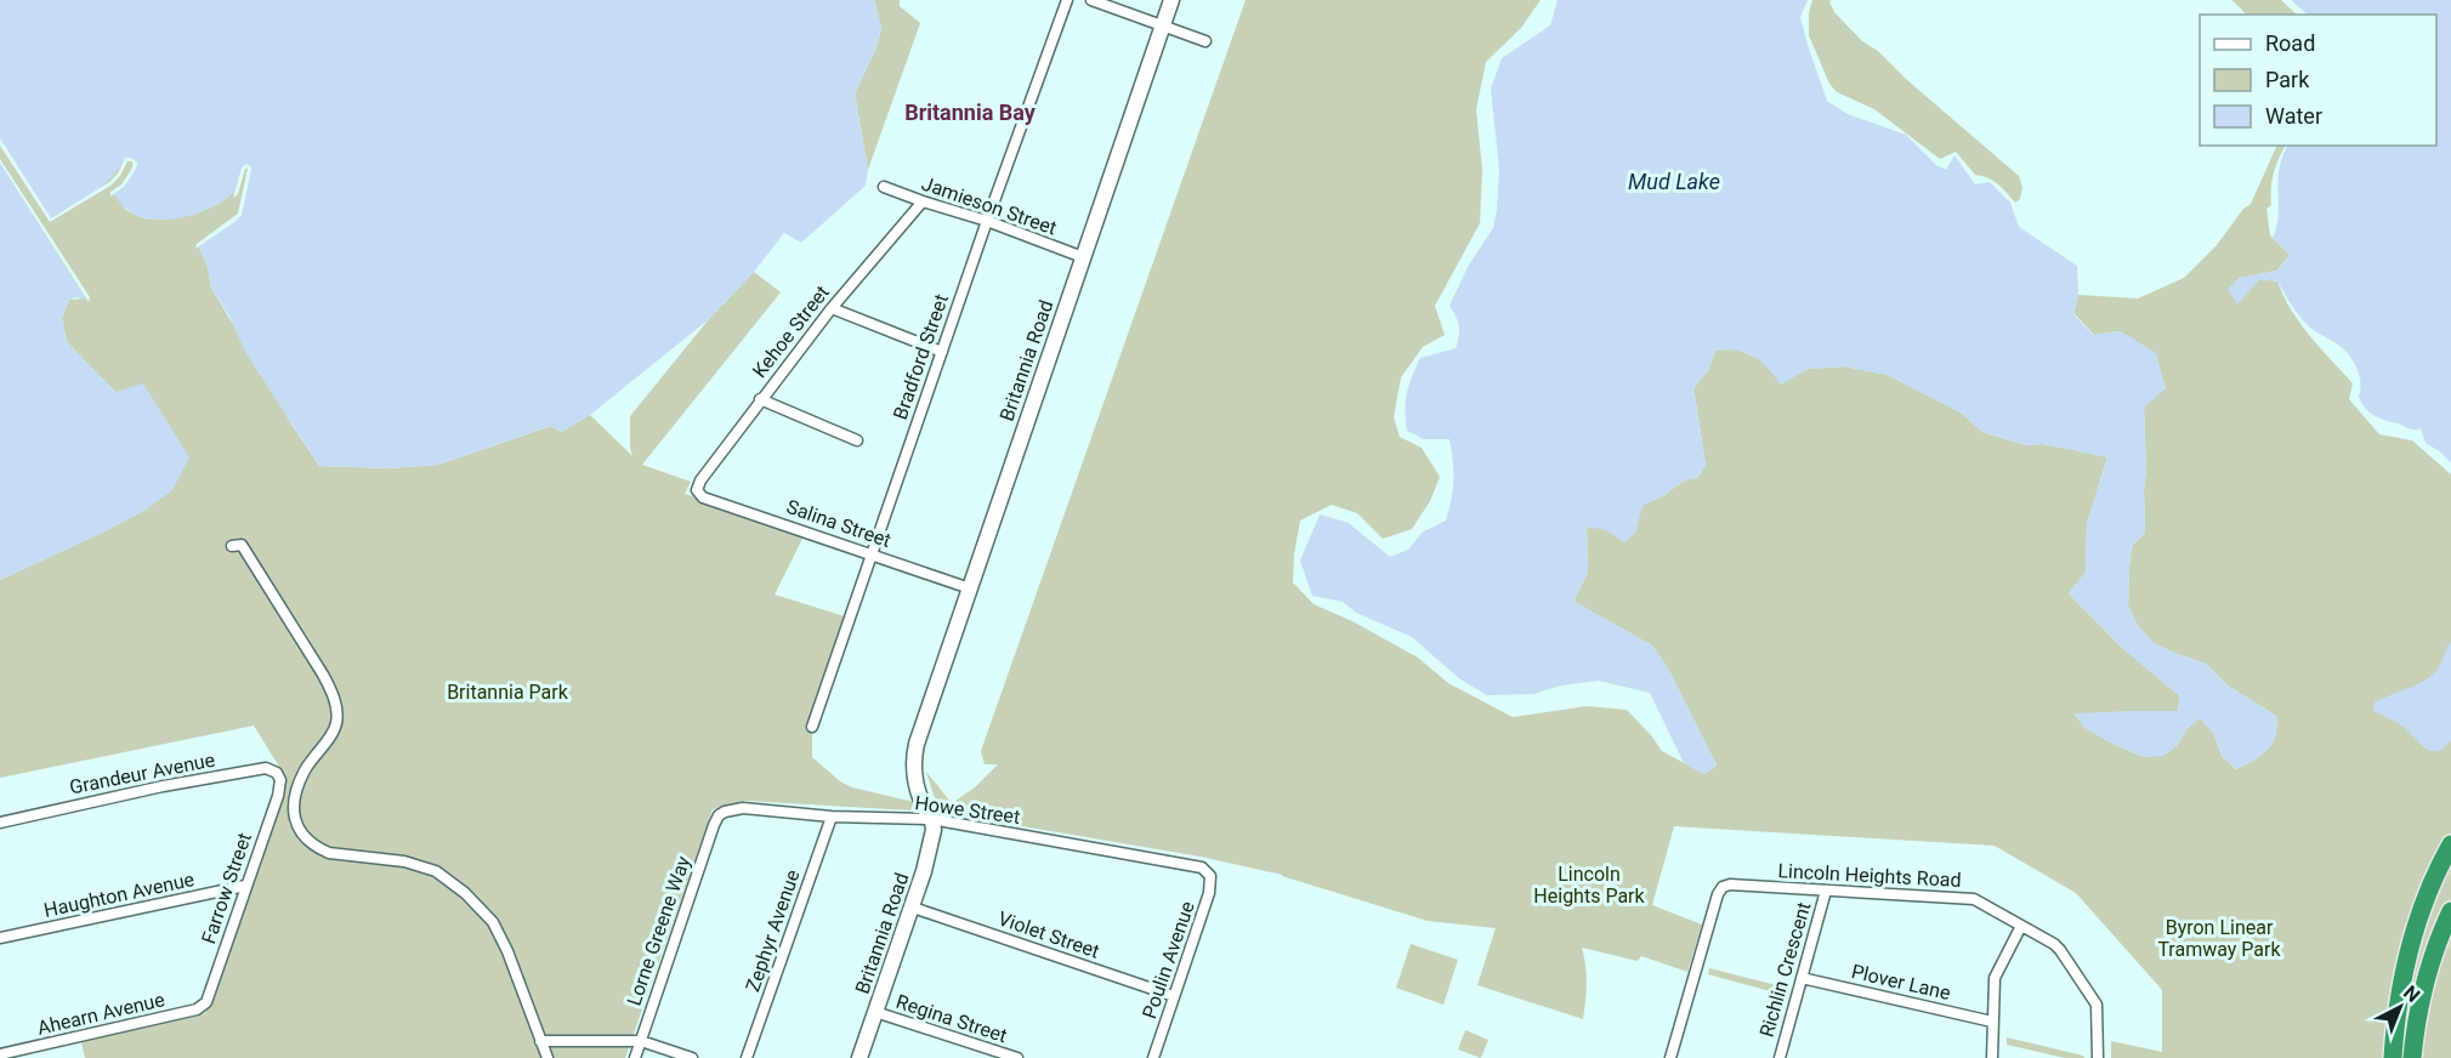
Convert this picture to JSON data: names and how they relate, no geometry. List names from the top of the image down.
{
  "streets": {
    "street": [
      "Jamieson Street",
      "Kehoe Street",
      "Bradford Street",
      "Britannia Road",
      "Salina Street",
      "Grandeur Avenue",
      "Howe Street",
      "Lincoln Heights Road",
      "Farrow Street",
      "Haughton Avenue",
      "Lorne Greene Way",
      "Zephyr Avenue",
      "Violet Street",
      "Poulin Avenue",
      "Richlin Crescent",
      "Plover Lane",
      "Ahearn Avenue",
      "Regina Street"
    ]
  },
  "crossings": [
    ["Jamieson Street", "Kehoe Street"],
    ["Jamieson Street", "Bradford Street"],
    ["Jamieson Street", "Britannia Road"],
    ["Kehoe Street", "Salina Street"],
    ["Bradford Street", "Salina Street"],
    ["Britannia Road", "Salina Street"],
    ["Britannia Road", "Howe Street"],
    ["Britannia Road", "Violet Street"],
    ["Britannia Road", "Regina Street"],
    ["Grandeur Avenue", "Farrow Street"],
    ["Howe Street", "Lorne Greene Way"],
    ["Howe Street", "Zephyr Avenue"],
    ["Howe Street", "Poulin Avenue"],
    ["Lincoln Heights Road", "Richlin Crescent"],
    ["Farrow Street", "Haughton Avenue"],
    ["Farrow Street", "Ahearn Avenue"],
    ["Violet Street", "Poulin Avenue"],
    ["Richlin Crescent", "Plover Lane"]
  ],
  "districts": ["Britannia Bay"],
  "water": ["Mud Lake"],
  "parks": ["Britannia Park", "Lincoln Heights Park", "Byron Linear Tramway Park"],
  "legend": ["Road", "Park", "Water"],
  "north": "top right"
}
